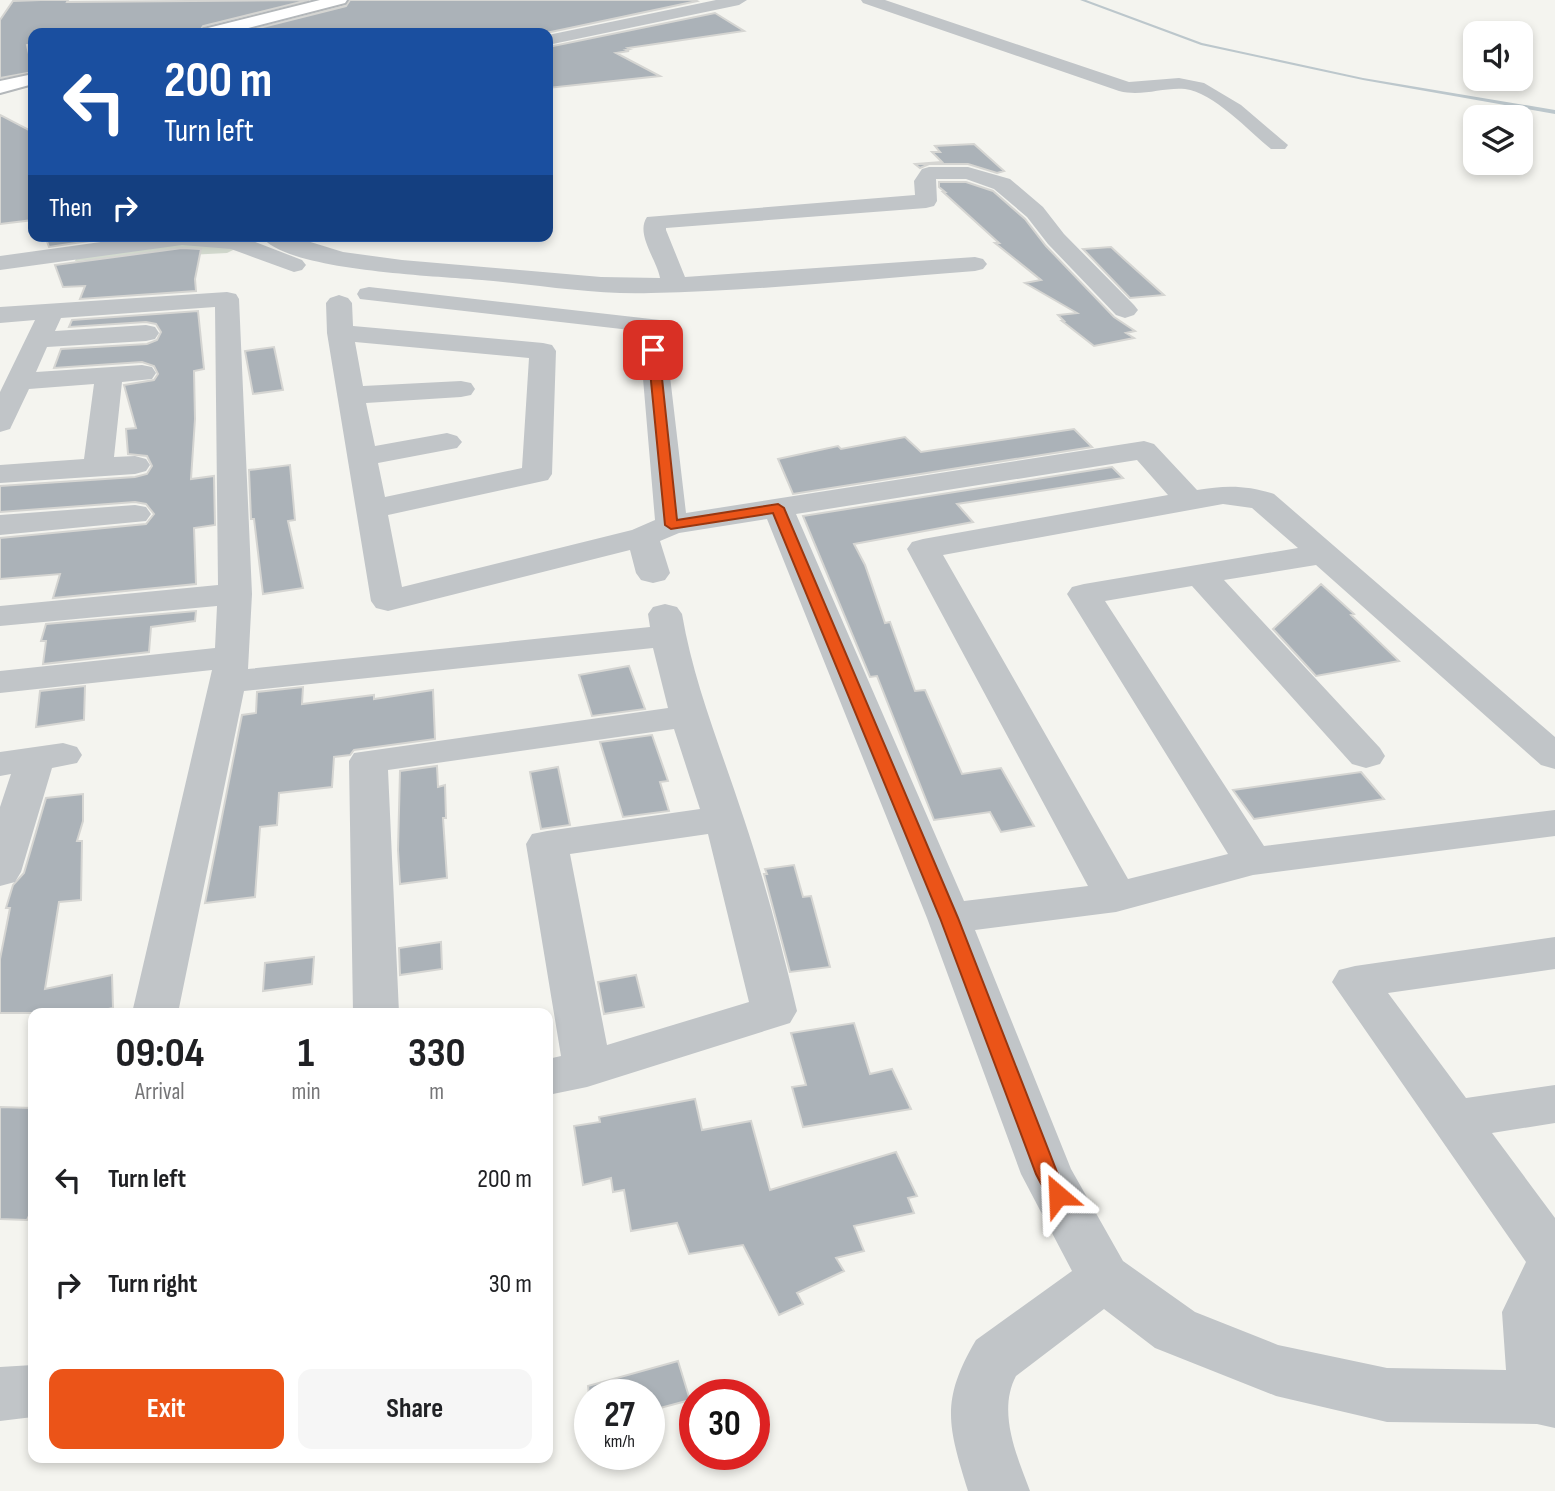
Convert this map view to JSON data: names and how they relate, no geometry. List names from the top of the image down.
{
  "page": {
    "turn": ["200 m", "Turn left"],
    "then": "Then",
    "eta": [
      "09:04",
      "Arrival",
      "1",
      "min",
      "330",
      "m"
    ],
    "list": [
      {
        "name": "Turn left",
        "value": "200 m"
      },
      {
        "name": "Turn right",
        "value": "30 m"
      }
    ],
    "buttons": ["Exit", "Share"],
    "speed": "27 km/h",
    "limit": "30"
  }
}
